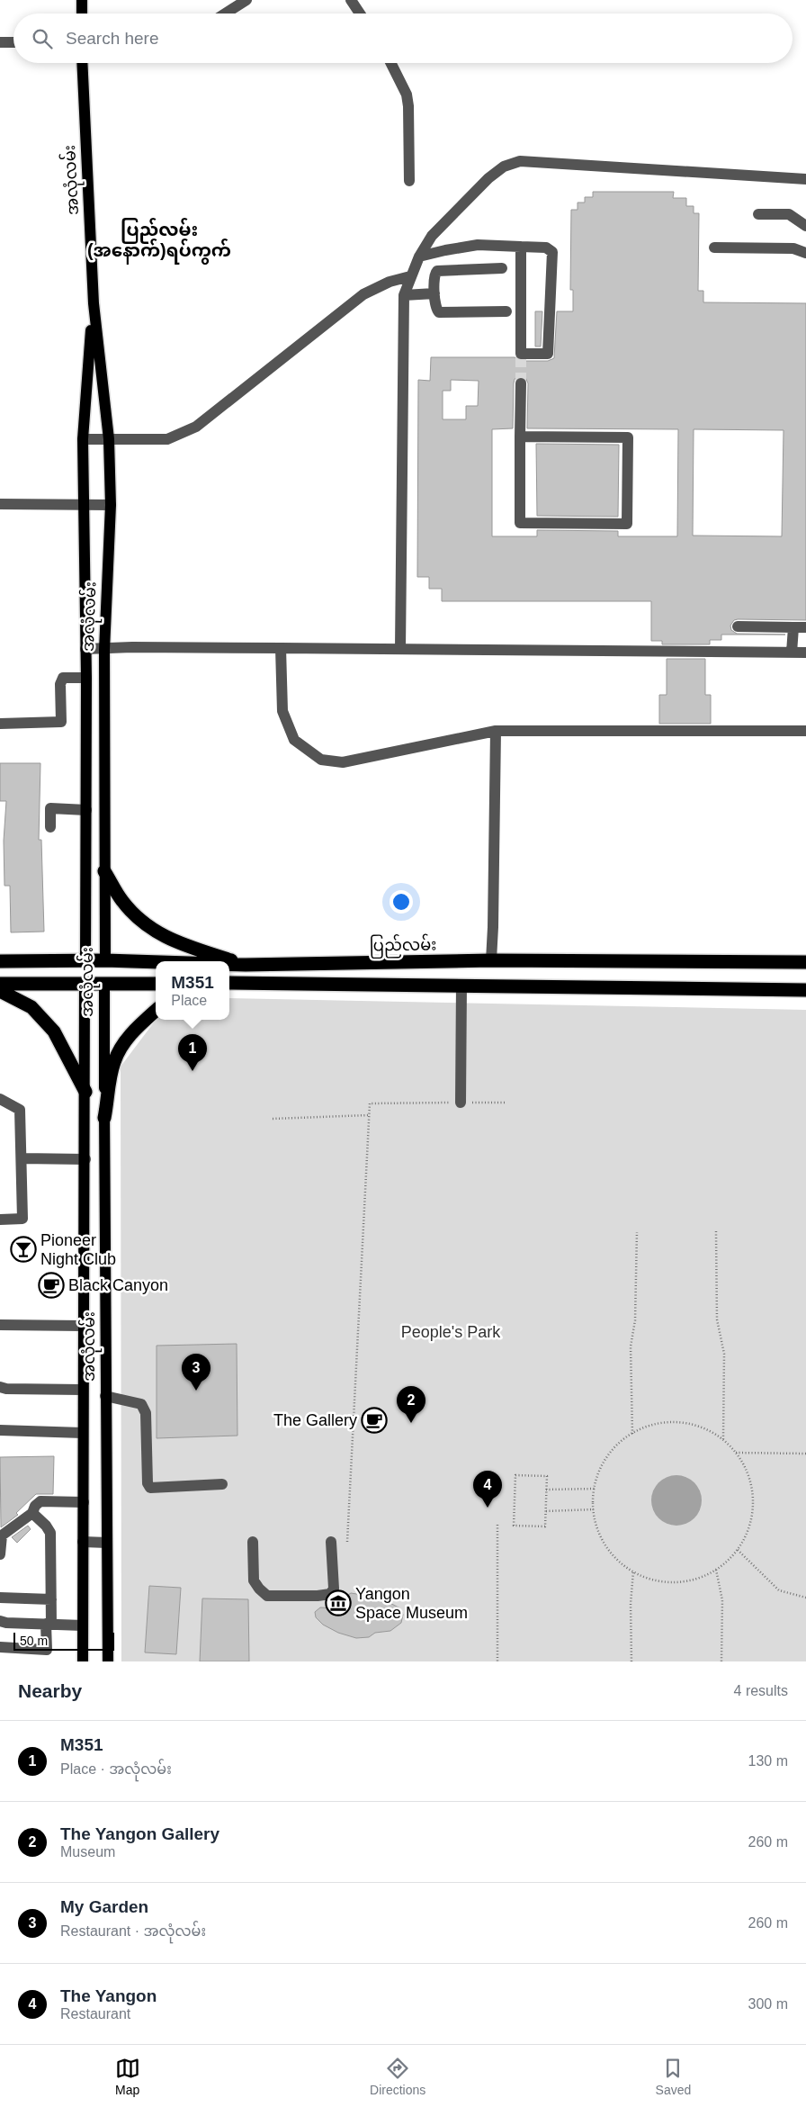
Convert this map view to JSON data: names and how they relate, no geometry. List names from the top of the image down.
{
  "streets": {
    "highway": ["အလုံလမ်း", "ပြည်လမ်း"]
  },
  "crossings": [
    ["အလုံလမ်း", "ပြည်လမ်း"]
  ],
  "districts": ["ပြည်လမ်း (အနောက်)ရပ်ကွက်"],
  "parks": ["People's Park"],
  "places": {
    "bar": ["Pioneer Night Club"],
    "cafe": ["Black Canyon", "The Gallery"],
    "museum": ["Yangon Space Museum"]
  },
  "scale_bar": "50 m",
  "page": {
    "search": "Search here",
    "popup": ["M351", "Place"],
    "pins": [
      "1",
      "3",
      "2",
      "4"
    ],
    "scale": "50 m",
    "heading": ["Nearby", "4 results"],
    "list": [
      {
        "mark": "1",
        "name": "M351",
        "note": "Place · အလုံလမ်း",
        "value": "130 m"
      },
      {
        "mark": "2",
        "name": "The Yangon Gallery",
        "note": "Museum",
        "value": "260 m"
      },
      {
        "mark": "3",
        "name": "My Garden",
        "note": "Restaurant · အလုံလမ်း",
        "value": "260 m"
      },
      {
        "mark": "4",
        "name": "The Yangon",
        "note": "Restaurant",
        "value": "300 m"
      }
    ],
    "nav": ["Map", "Directions", "Saved"]
  }
}
